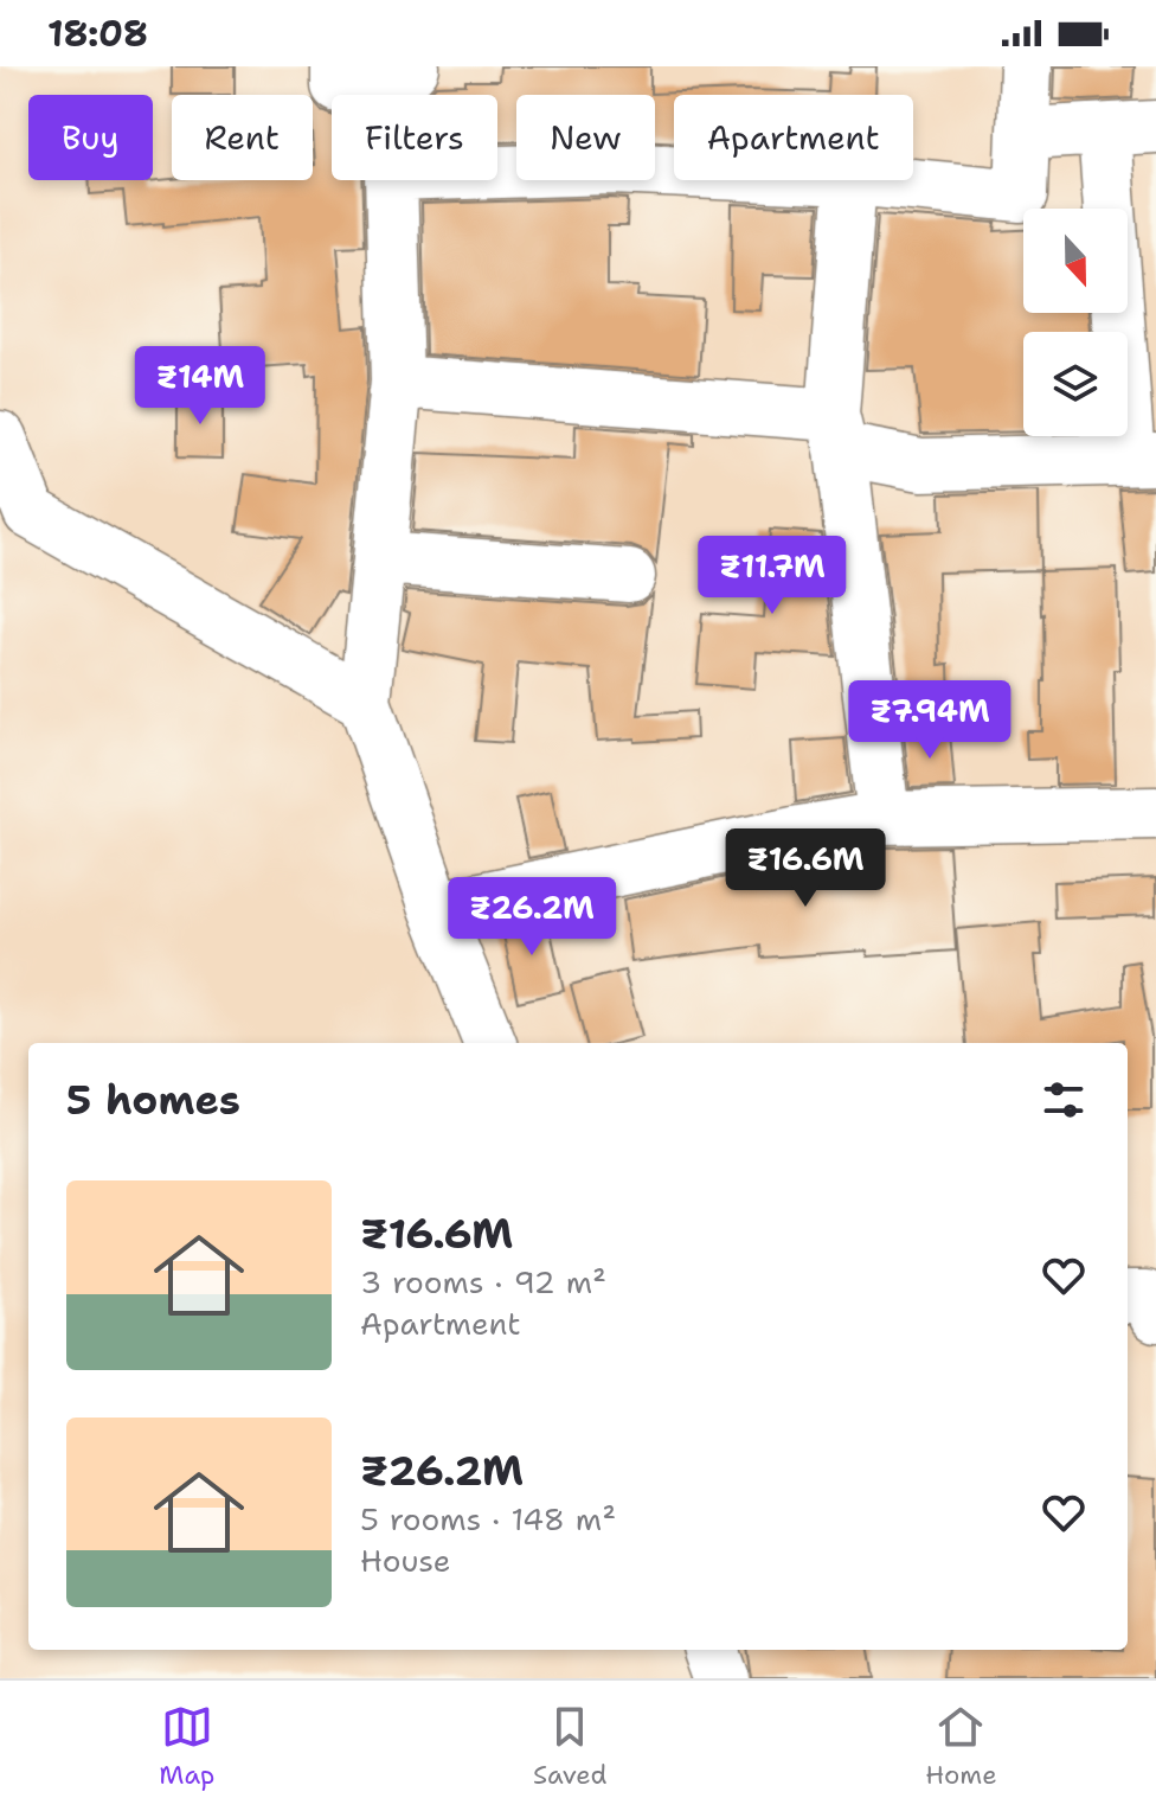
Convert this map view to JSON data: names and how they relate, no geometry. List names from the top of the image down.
{
  "north": "bottom",
  "page": {
    "status": "18:08",
    "chip": [
      "Buy",
      "Rent",
      "Filters",
      "New",
      "Apartment"
    ],
    "price": [
      "₹14M",
      "₹11.7M",
      "₹7.94M",
      "₹16.6M",
      "₹26.2M"
    ],
    "heading": "5 homes",
    "list": [
      {
        "name": "₹16.6M",
        "note": "3 rooms · 92 m² · Apartment"
      },
      {
        "name": "₹26.2M",
        "note": "5 rooms · 148 m² · House"
      }
    ],
    "tabs": ["Map", "Saved", "Home"]
  }
}
